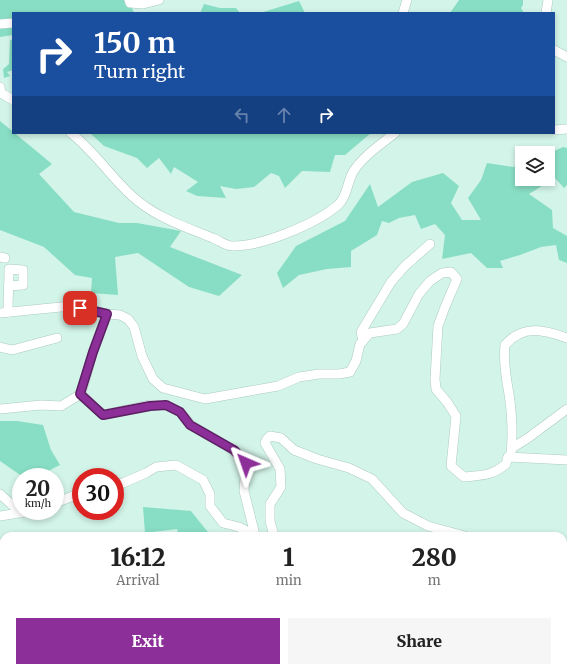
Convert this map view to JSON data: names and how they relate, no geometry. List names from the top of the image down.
{
  "page": {
    "turn": ["150 m", "Turn right"],
    "speed": "20 km/h",
    "limit": "30",
    "eta": [
      "16:12",
      "Arrival",
      "1",
      "min",
      "280",
      "m"
    ],
    "buttons": ["Exit", "Share"]
  }
}
